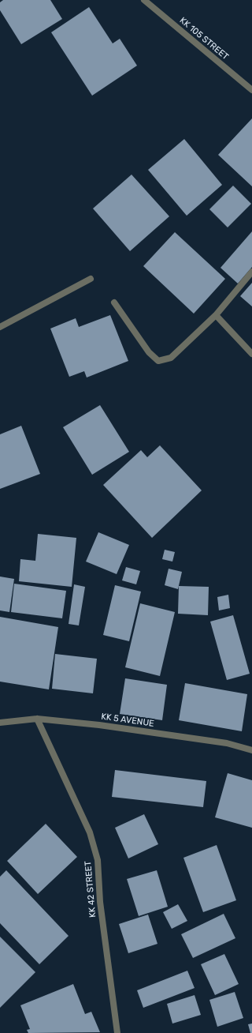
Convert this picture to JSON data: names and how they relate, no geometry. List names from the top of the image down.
{
  "streets": {
    "street": ["KK 105 STREET", "KK 5 AVENUE", "KK 42 STREET"]
  },
  "crossings": [
    ["KK 5 AVENUE", "KK 42 STREET"]
  ]
}
